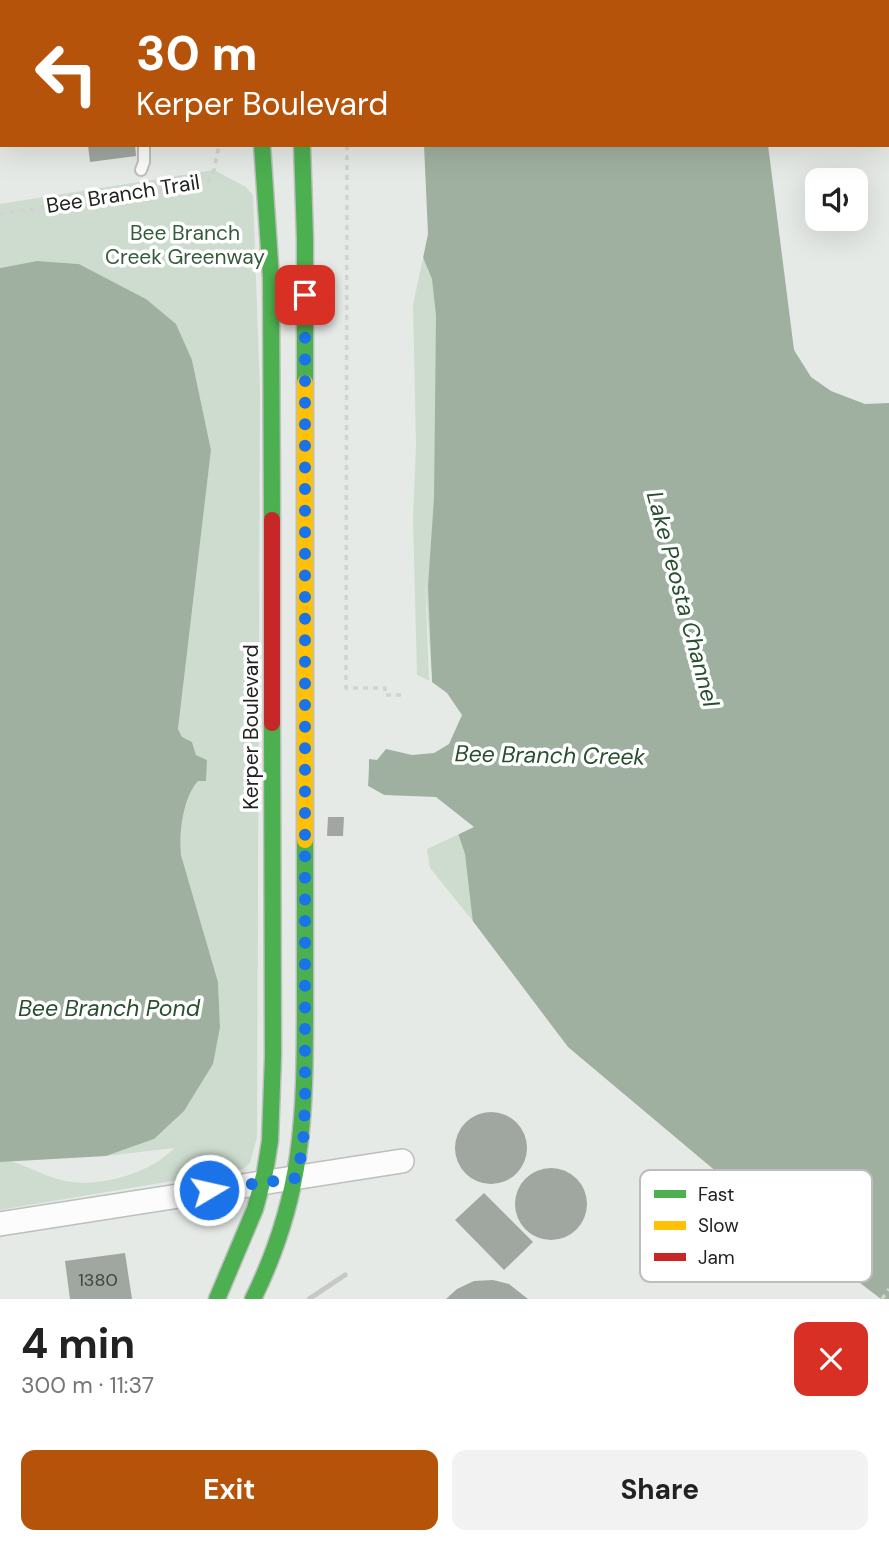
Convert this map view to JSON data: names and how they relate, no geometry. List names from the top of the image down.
{
  "streets": {
    "main road": ["Kerper Boulevard"],
    "path": ["Bee Branch Trail"]
  },
  "water": ["Lake Peosta Channel", "Bee Branch Creek", "Bee Branch Pond"],
  "parks": ["Bee Branch Creek Greenway"],
  "house_numbers": ["1380"],
  "legend": ["Fast", "Slow", "Jam"],
  "page": {
    "turn": ["30 m", "Kerper Boulevard"],
    "heading": ["4 min", "300 m · 11:37"],
    "buttons": ["Exit", "Share"]
  }
}
